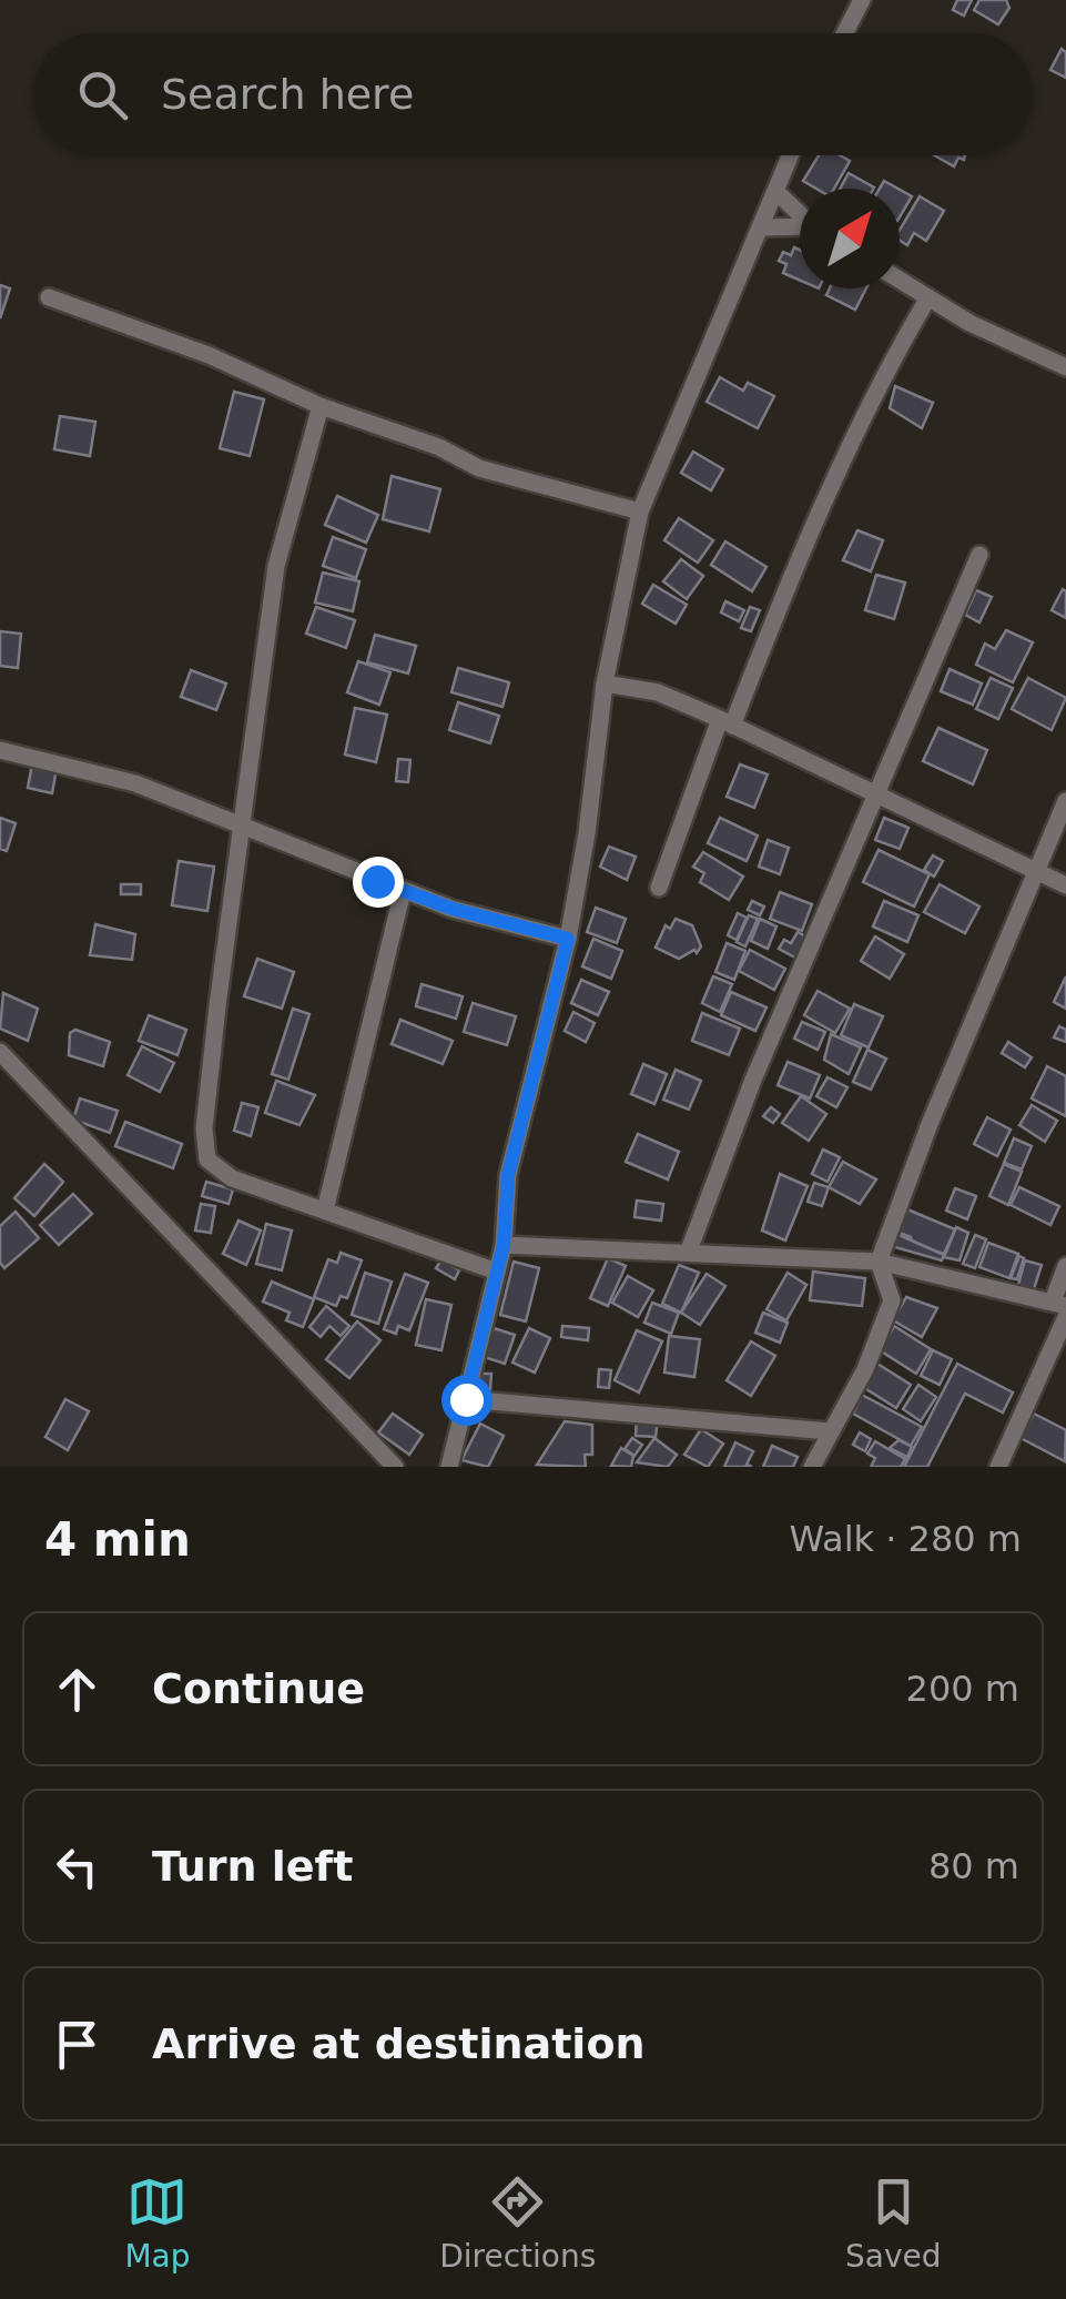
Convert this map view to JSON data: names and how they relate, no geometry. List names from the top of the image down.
{
  "north": "top right",
  "page": {
    "search": "Search here",
    "heading": ["4 min", "Walk · 280 m"],
    "list": [
      ["Continue", "200 m"],
      ["Turn left", "80 m"],
      "Arrive at destination"
    ],
    "nav": ["Map", "Directions", "Saved"]
  }
}
